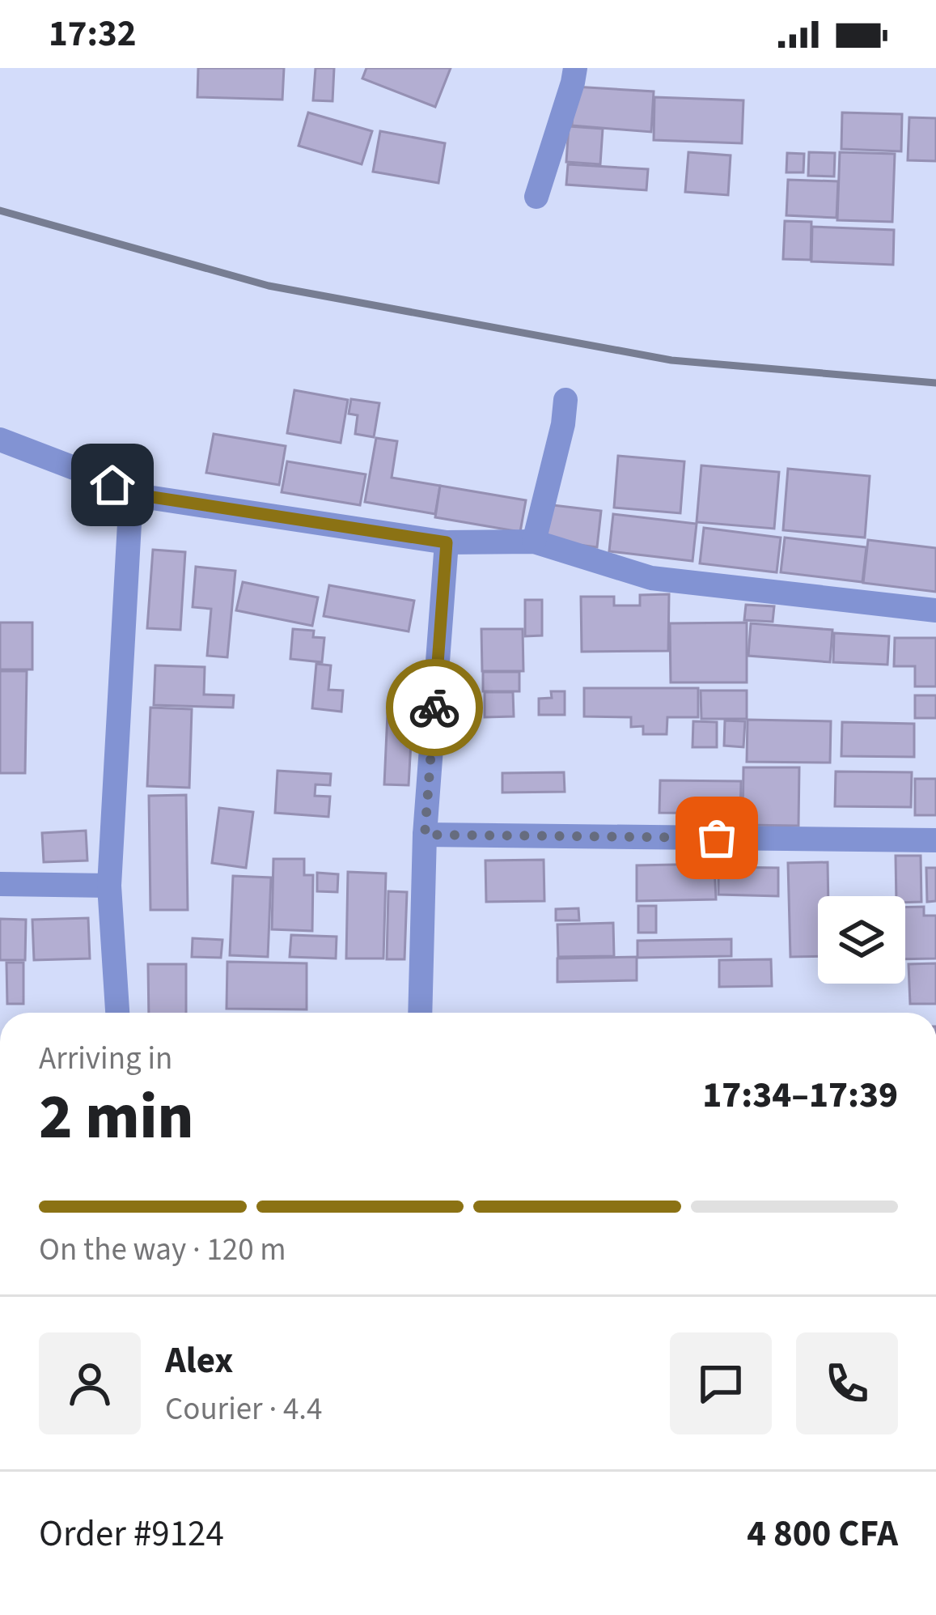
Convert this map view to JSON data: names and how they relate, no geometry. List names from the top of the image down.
{
  "page": {
    "status": "17:32",
    "heading": ["2 min", "Arriving in", "17:34–17:39"],
    "panel": [
      "Alex",
      "Courier · 4.4",
      "Order #9124",
      "4 800 CFA"
    ],
    "bar": "On the way · 120 m"
  }
}
